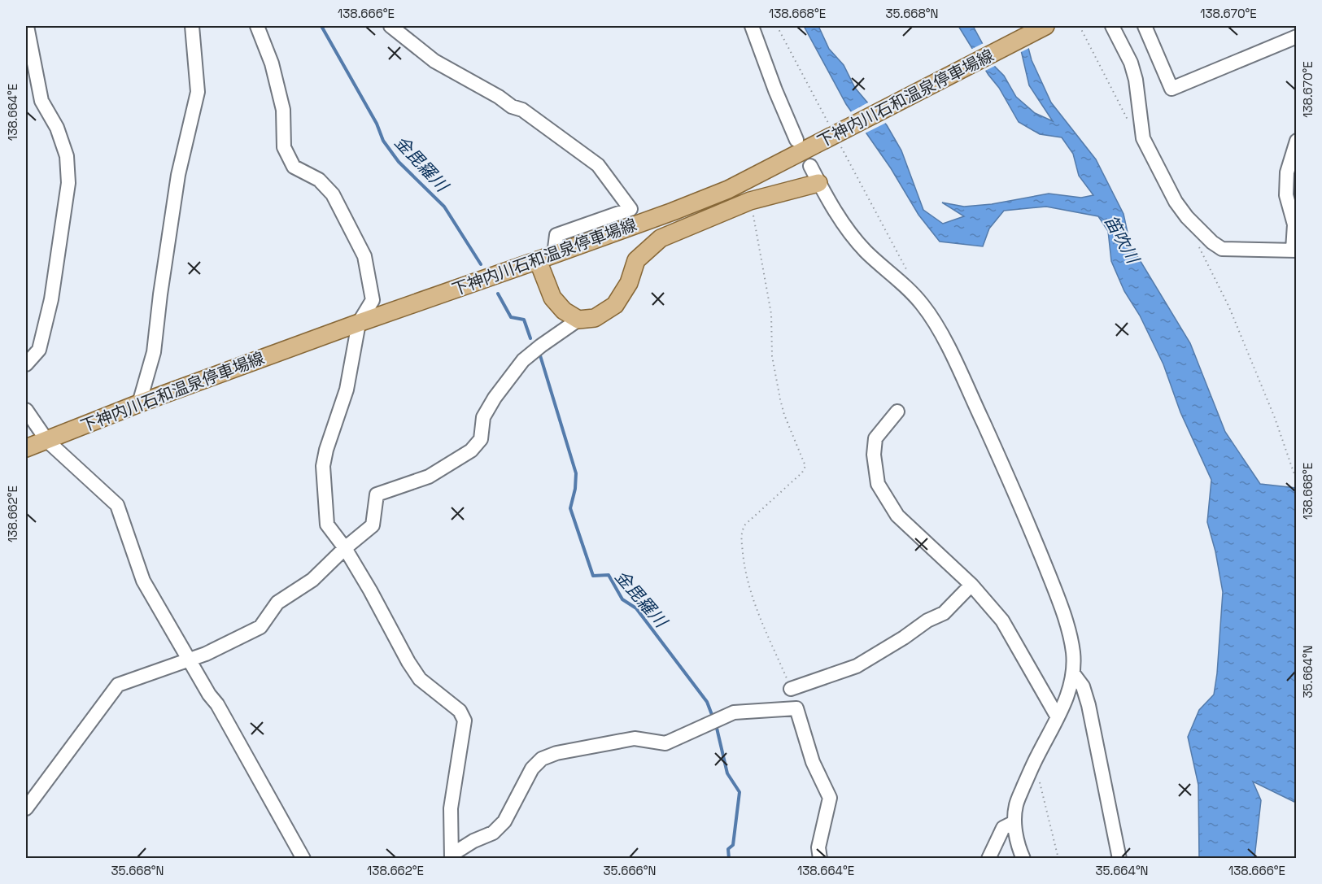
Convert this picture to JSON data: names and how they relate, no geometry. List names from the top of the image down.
{
  "streets": {
    "main road": ["下神内川石和温泉停車場線"]
  },
  "water": ["金毘羅川", "笛吹川"],
  "coordinates": [
    "138.666°E",
    "138.668°E",
    "35.668°N",
    "138.670°E",
    "138.664°E",
    "138.662°E",
    "35.664°N",
    "35.666°N"
  ]
}
